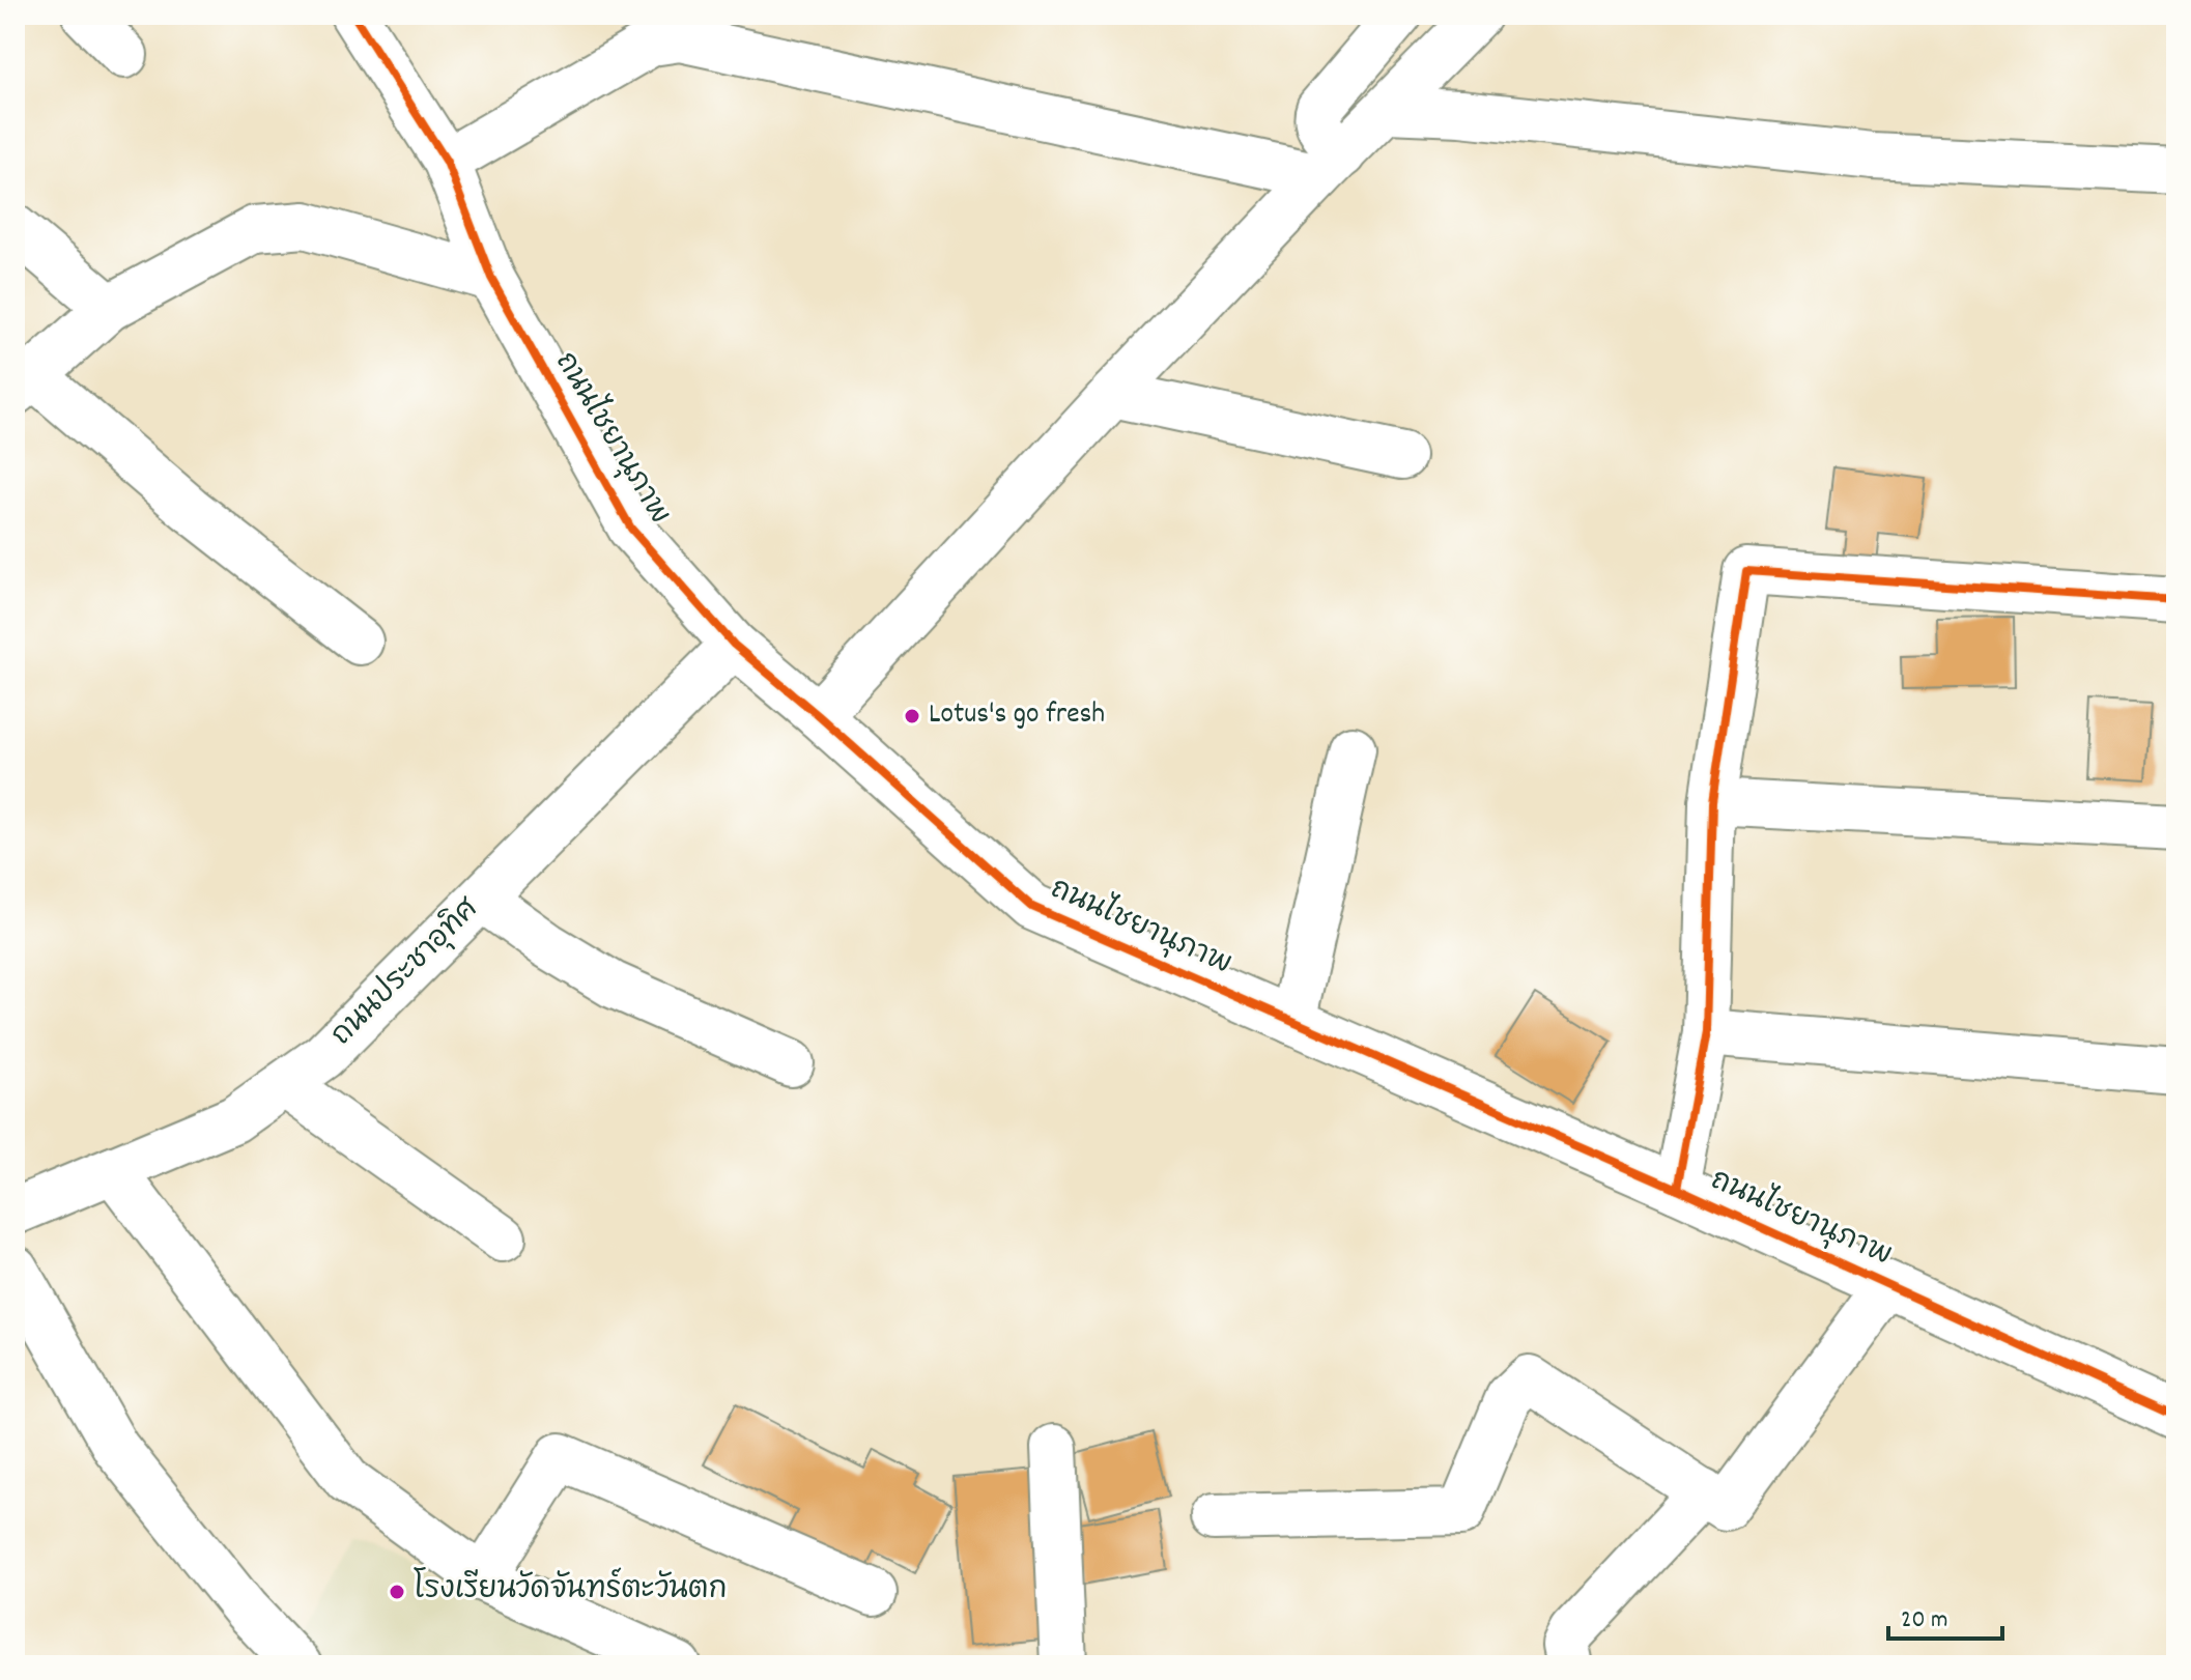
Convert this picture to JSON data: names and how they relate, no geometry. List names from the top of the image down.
{
  "streets": {
    "street": ["ถนนไชยานุภาพ", "ถนนประชาอุทิศ"]
  },
  "crossings": [
    ["ถนนไชยานุภาพ", "ถนนประชาอุทิศ"]
  ],
  "places": ["Lotus's go fresh", "โรงเรียนวัดจันทร์ตะวันตก"],
  "scale_bar": "20 m"
}
